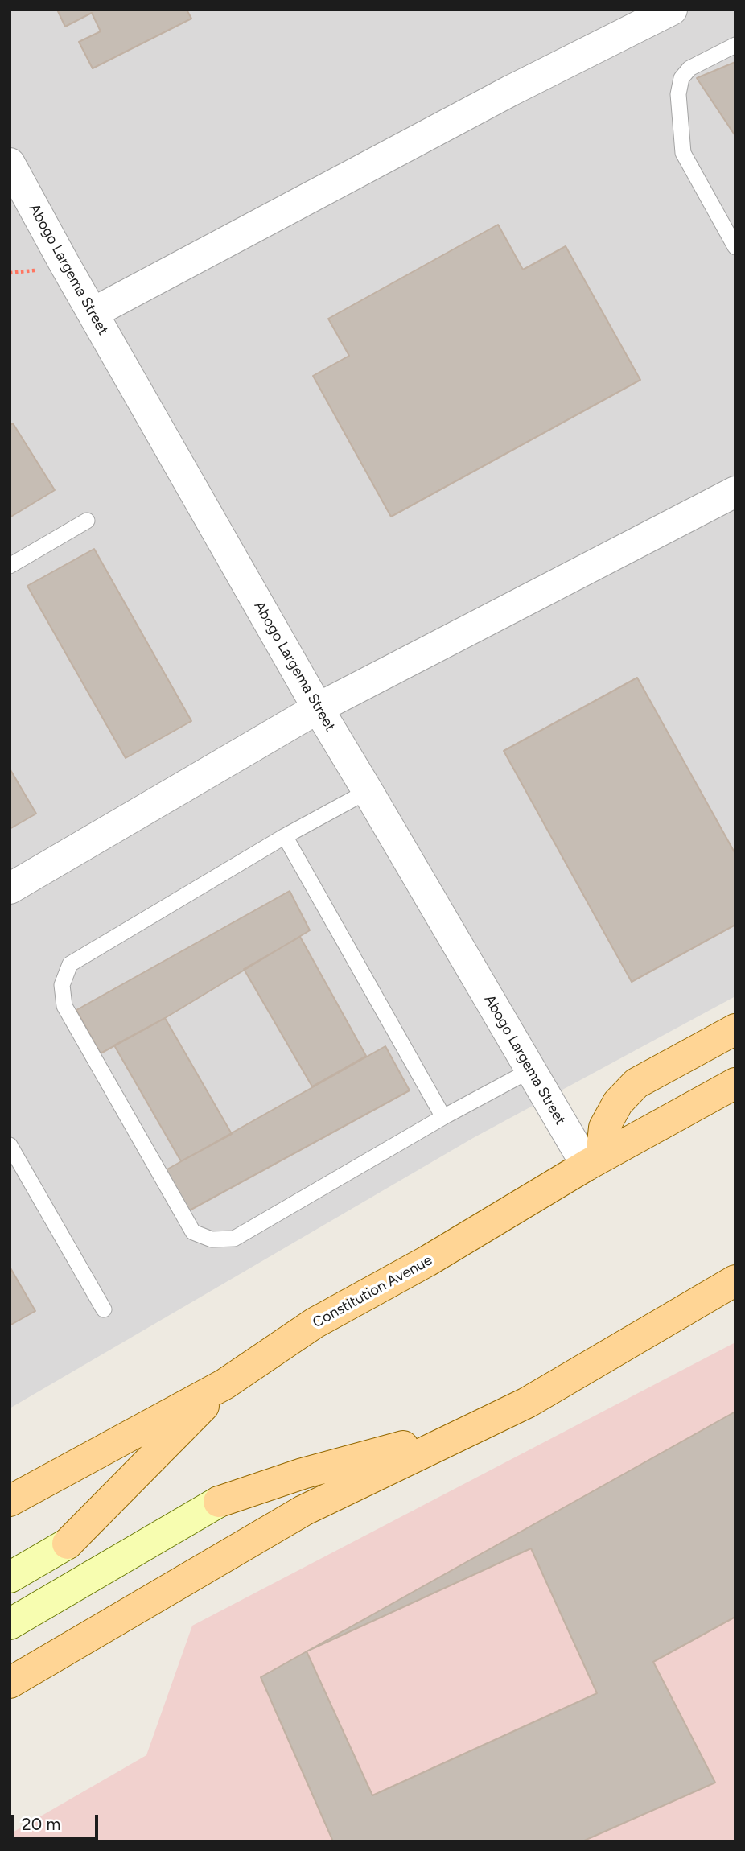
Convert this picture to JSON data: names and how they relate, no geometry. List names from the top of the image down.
{
  "streets": {
    "main road": ["Constitution Avenue"],
    "street": ["Abogo Largema Street"]
  },
  "crossings": [
    ["Abogo Largema Street", "Constitution Avenue"]
  ],
  "scale_bar": "20 m"
}
